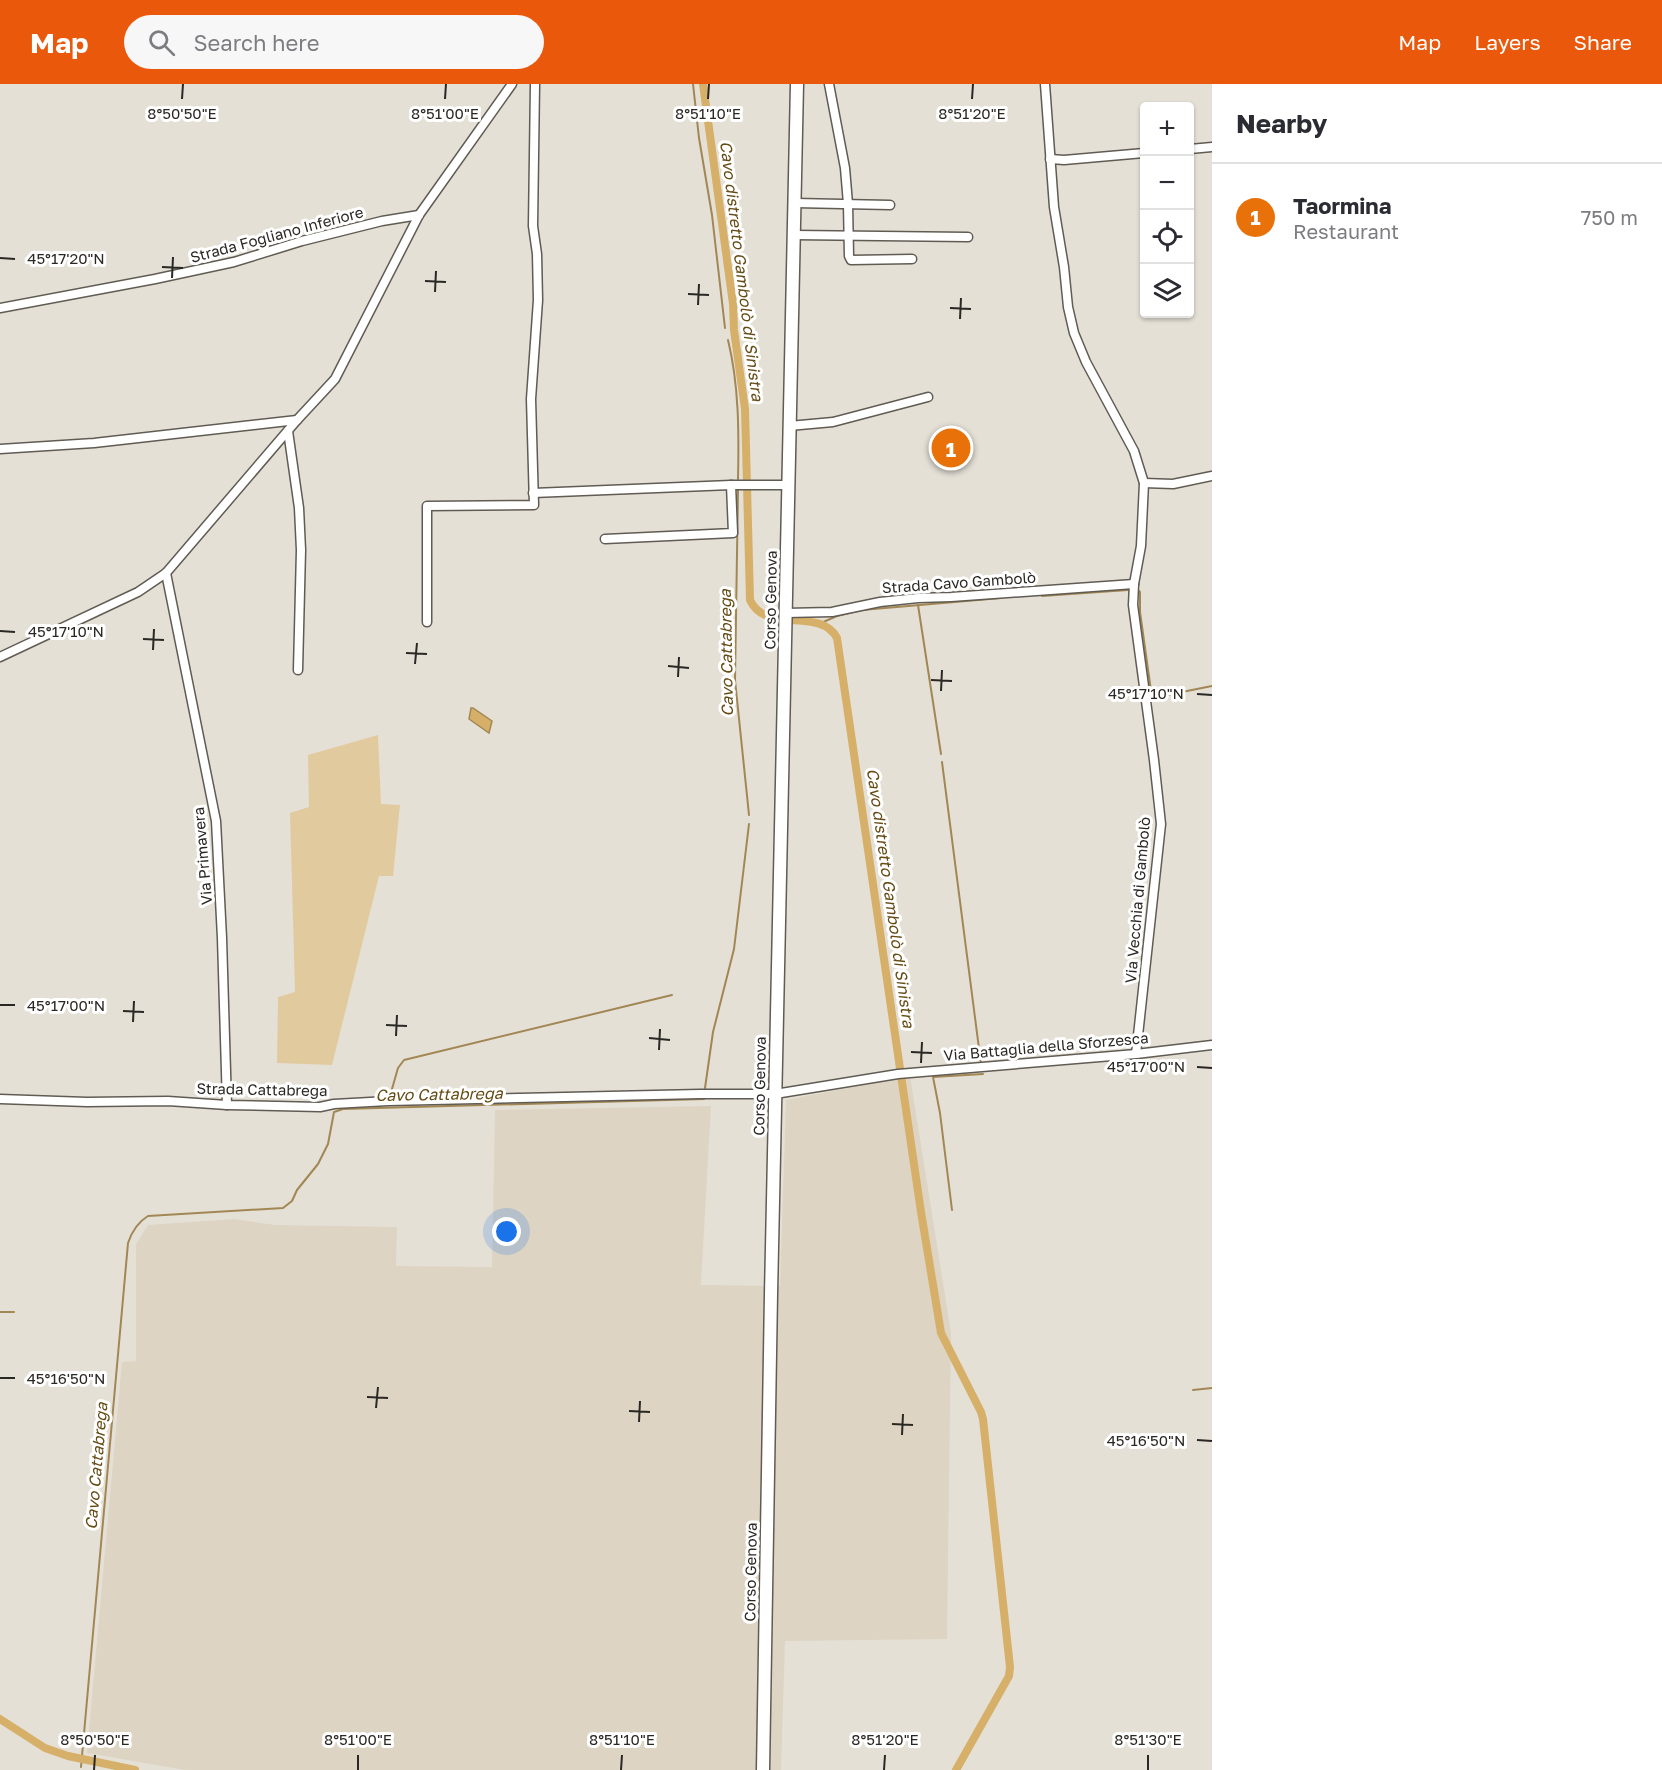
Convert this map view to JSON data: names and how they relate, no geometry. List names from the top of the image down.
{
  "streets": {
    "main road": ["Corso Genova"],
    "street": [
      "Strada Fogliano Inferiore",
      "Strada Cavo Gambolò",
      "Via Primavera",
      "Via Vecchia di Gambolò",
      "Via Battaglia della Sforzesca",
      "Strada Cattabrega"
    ]
  },
  "crossings": [
    ["Strada Cavo Gambolò", "Corso Genova"],
    ["Strada Cavo Gambolò", "Via Vecchia di Gambolò"],
    ["Corso Genova", "Via Battaglia della Sforzesca"],
    ["Corso Genova", "Strada Cattabrega"],
    ["Via Primavera", "Strada Cattabrega"],
    ["Via Vecchia di Gambolò", "Via Battaglia della Sforzesca"],
    ["Via Battaglia della Sforzesca", "Strada Cattabrega"]
  ],
  "water": ["Cavo distretto Gambolò di Sinistra", "Cavo Cattabrega"],
  "page": {
    "header": "Map",
    "search": "Search here",
    "nav": ["Map", "Layers", "Share"],
    "heading": "Nearby",
    "map_buttons": ["+", "−"],
    "list": [
      {
        "mark": "1",
        "name": "Taormina",
        "note": "Restaurant",
        "value": "750 m"
      }
    ],
    "pins": "1"
  },
  "coordinates": [
    "8°50'50\"E",
    "8°51'00\"E",
    "8°51'10\"E",
    "8°51'20\"E",
    "45°17'20\"N",
    "45°17'10\"N",
    "45°17'00\"N",
    "45°16'50\"N",
    "8°51'30\"E"
  ]
}
